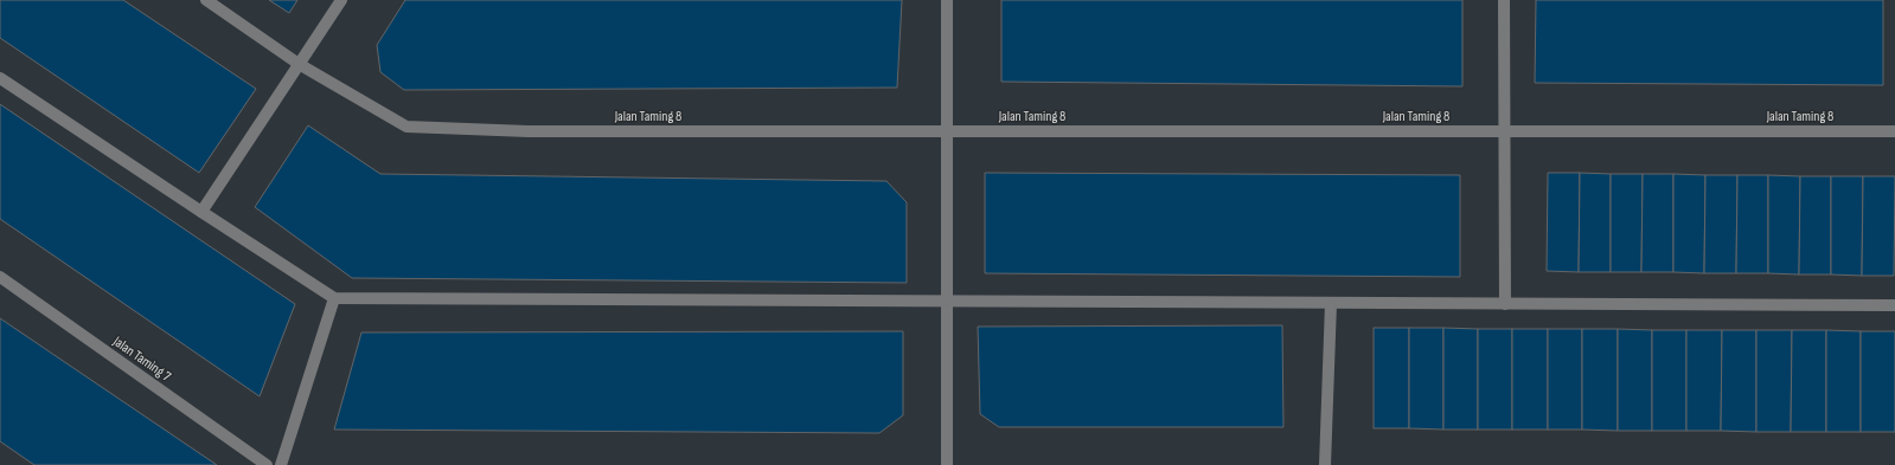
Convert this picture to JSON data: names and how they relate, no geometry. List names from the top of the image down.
{
  "streets": {
    "street": ["Jalan Taming 8", "Jalan Taming 7"]
  }
}
